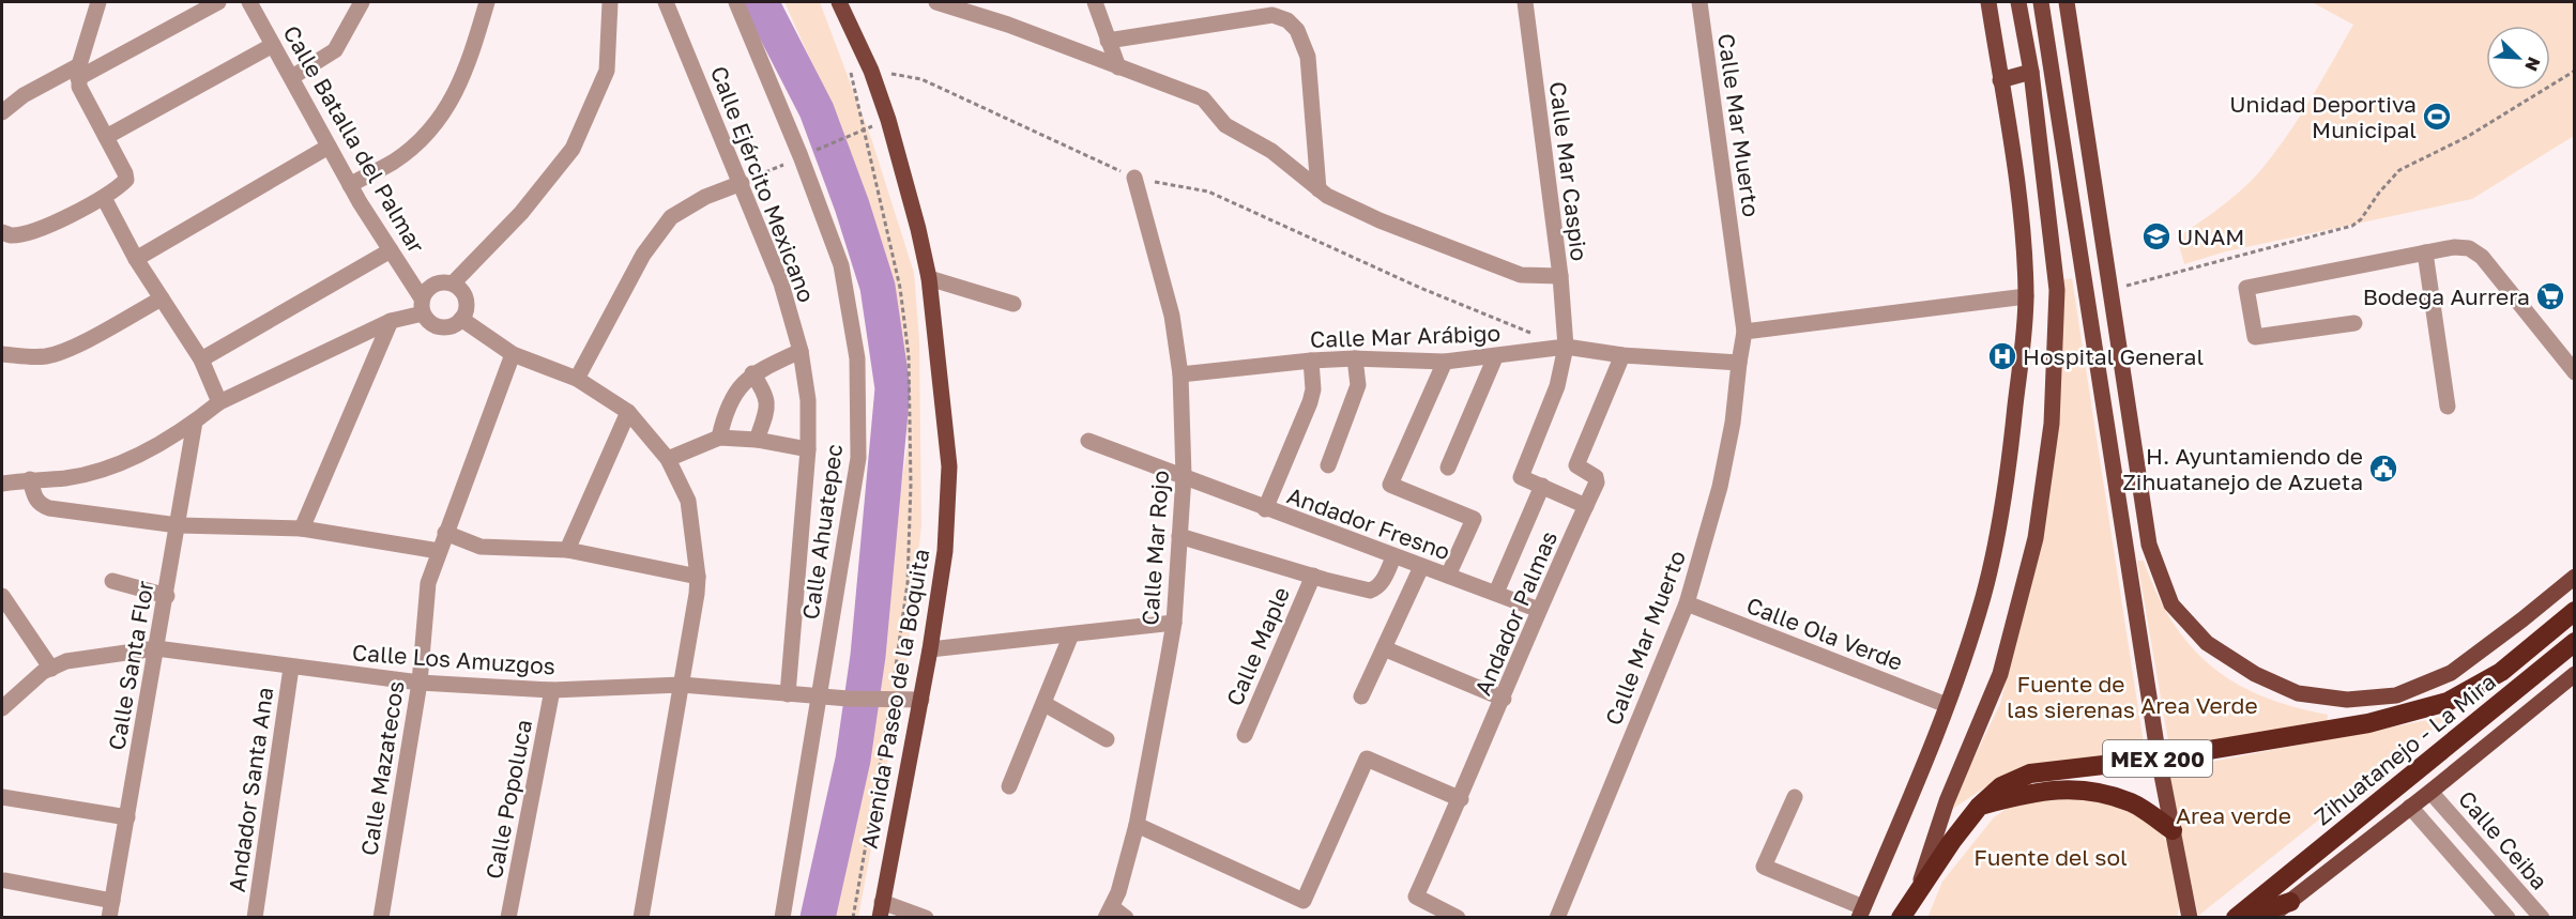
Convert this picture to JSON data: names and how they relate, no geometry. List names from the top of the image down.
{
  "streets": {
    "highway": ["Zihuatanejo - La Mira", "MEX 200"],
    "main road": ["Avenida Paseo de la Boquita"],
    "street": [
      "Calle Mar Muerto",
      "Calle Batalla del Palmar",
      "Calle Mar Caspio",
      "Calle Ejército Mexicano",
      "Calle Mar Arábigo",
      "Andador Fresno",
      "Calle Ahuatepec",
      "Calle Mar Rojo",
      "Andador Palmas",
      "Calle Ola Verde",
      "Calle Maple",
      "Calle Los Amuzgos",
      "Calle Santa Flor",
      "Calle Mazatecos",
      "Andador Santa Ana",
      "Calle Popoluca",
      "Calle Ceiba"
    ]
  },
  "crossings": [
    ["Calle Mar Muerto", "Calle Mar Arábigo"],
    ["Calle Mar Muerto", "Calle Ola Verde"],
    ["Calle Mar Caspio", "Calle Mar Arábigo"],
    ["Calle Ejército Mexicano", "Calle Los Amuzgos"],
    ["Calle Mar Arábigo", "Calle Mar Rojo"],
    ["Calle Mar Arábigo", "Andador Palmas"],
    ["Andador Fresno", "Calle Mar Rojo"],
    ["Andador Fresno", "Andador Palmas"],
    ["Calle Ahuatepec", "Calle Los Amuzgos"],
    ["Calle Los Amuzgos", "Calle Santa Flor"],
    ["Calle Los Amuzgos", "Avenida Paseo de la Boquita"],
    ["Calle Los Amuzgos", "Calle Mazatecos"],
    ["Calle Los Amuzgos", "Andador Santa Ana"],
    ["Calle Los Amuzgos", "Calle Popoluca"]
  ],
  "parks": [
    "Fuente de las sierenas",
    "Area Verde",
    "Area verde",
    "Fuente del sol"
  ],
  "places": {
    "sports": ["Unidad Deportiva Municipal"],
    "school or university": ["UNAM"],
    "supermarket": ["Bodega Aurrera"],
    "hospital": ["Hospital General"],
    "public building": ["H. Ayuntamiendo de Zihuatanejo de Azueta"]
  },
  "north": "bottom right"
}
